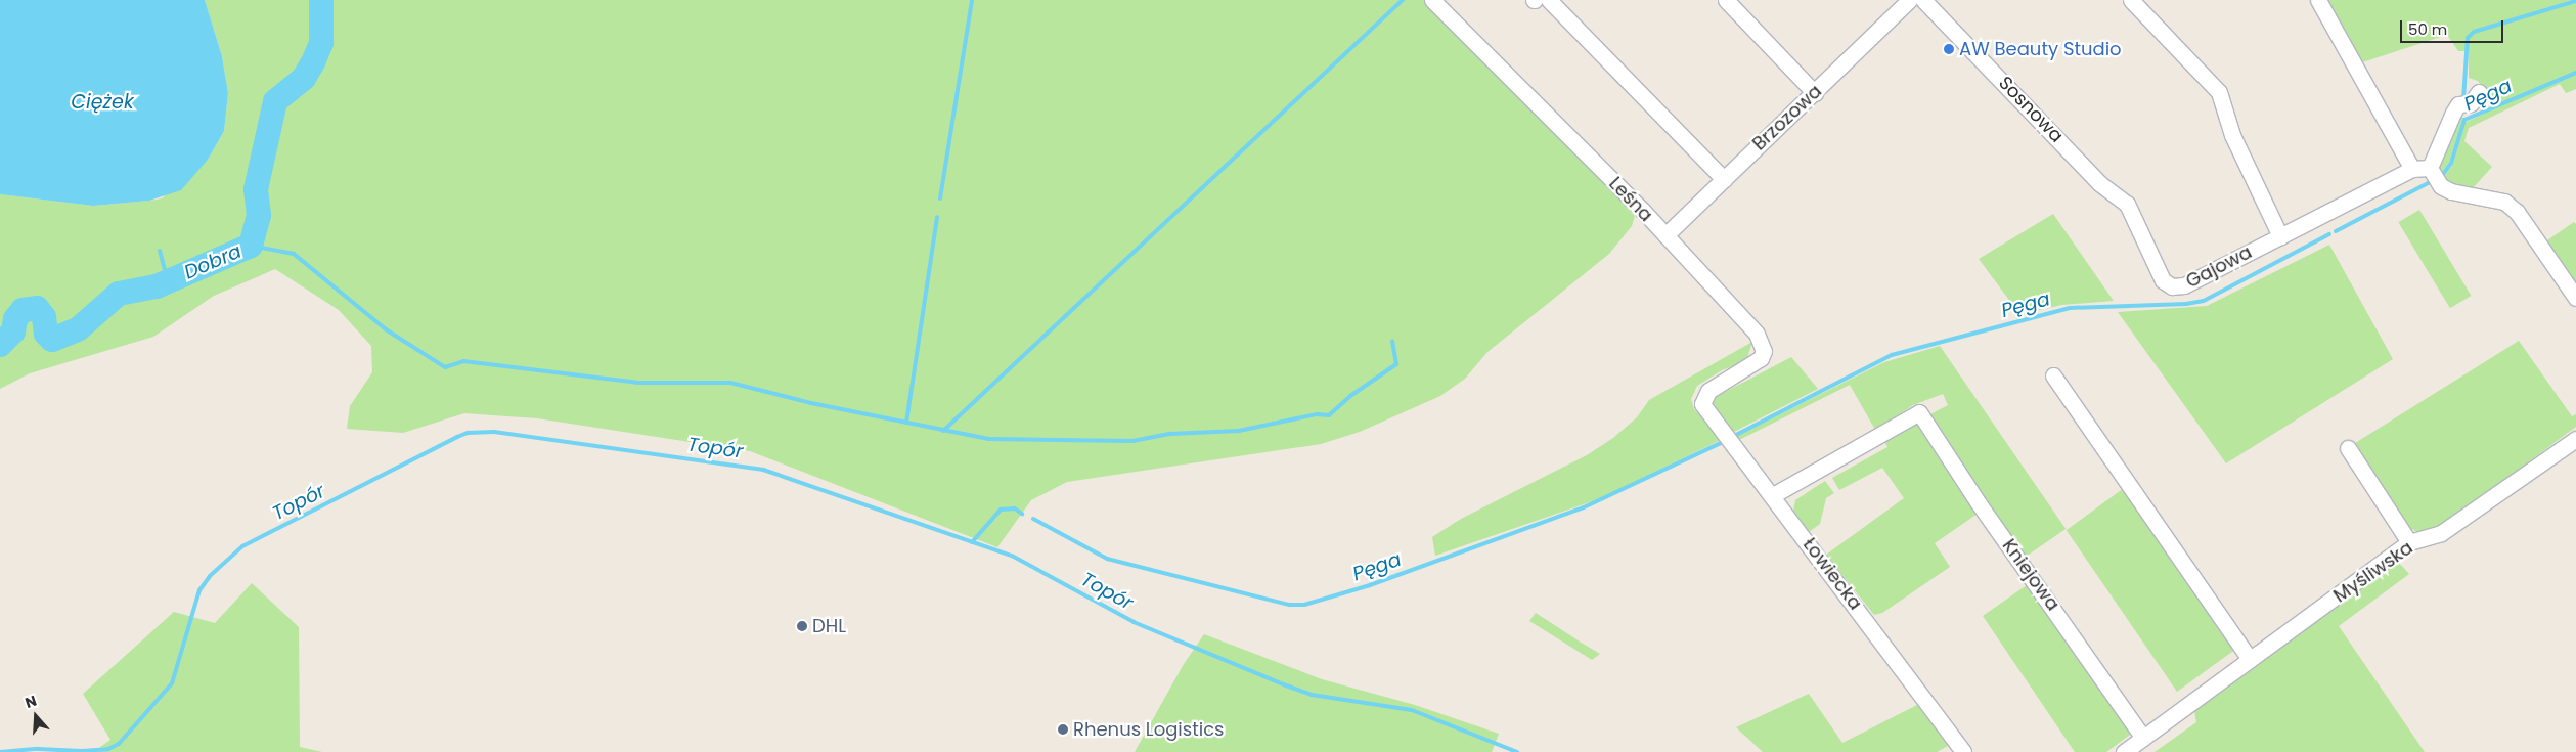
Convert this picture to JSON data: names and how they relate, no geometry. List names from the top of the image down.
{
  "streets": {
    "street": [
      "Sosnowa",
      "Brzozowa",
      "Leśna",
      "Gajowa",
      "Myśliwska",
      "Łowiecka",
      "Kniejowa"
    ]
  },
  "crossings": [
    ["Sosnowa", "Gajowa"],
    ["Brzozowa", "Leśna"],
    ["Leśna", "Łowiecka"],
    ["Myśliwska", "Kniejowa"],
    ["Łowiecka", "Kniejowa"]
  ],
  "water": [
    "Pęga",
    "Ciężek",
    "Dobra",
    "Topór"
  ],
  "places": ["AW Beauty Studio", "DHL", "Rhenus Logistics"],
  "scale_bar": "50 m",
  "north": "top"
}
